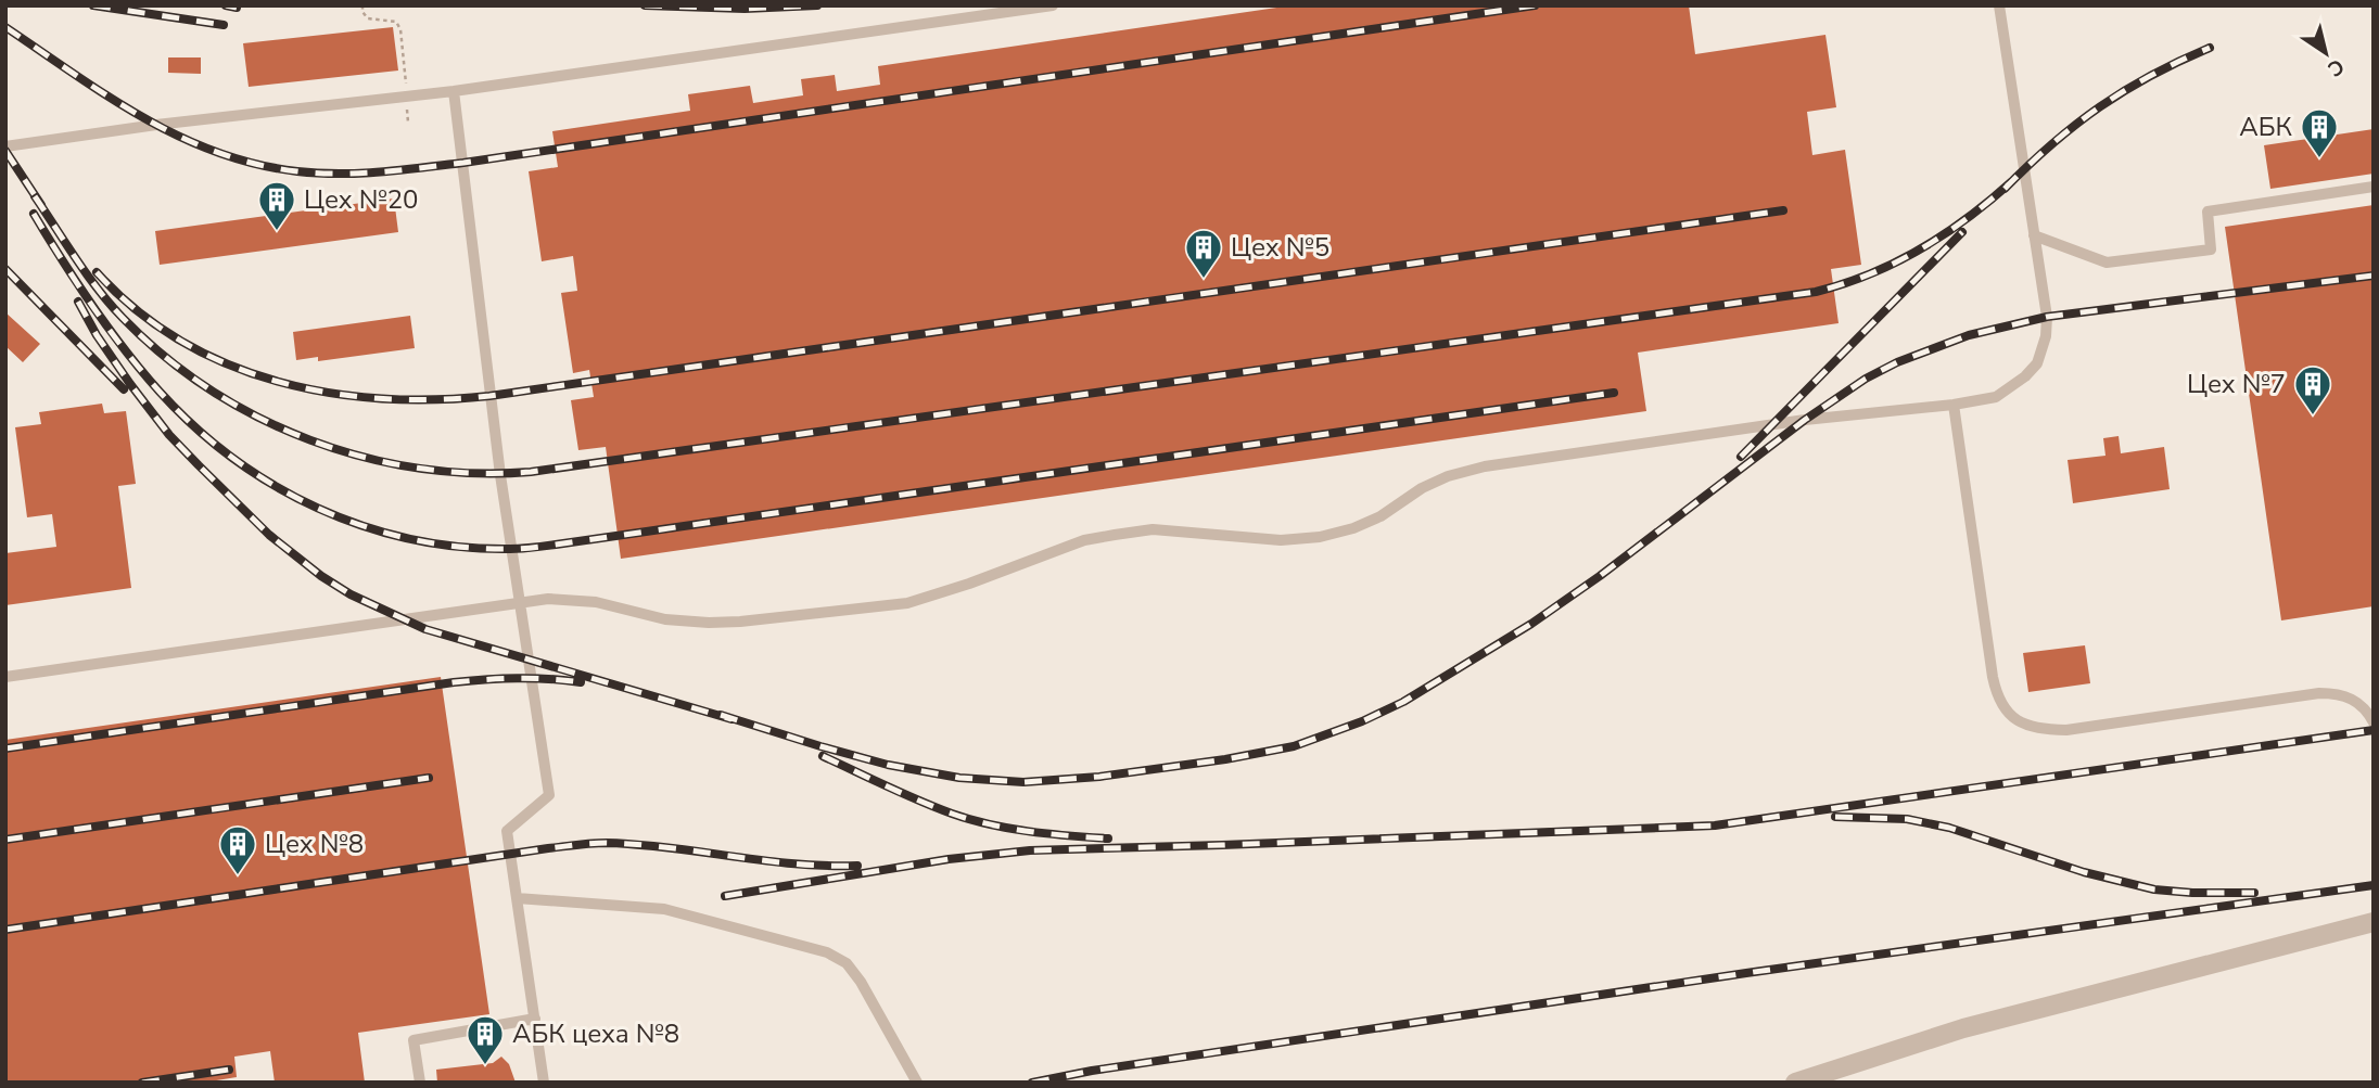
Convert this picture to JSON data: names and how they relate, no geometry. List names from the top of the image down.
{
  "places": {
    "building": [
      "АБК",
      "Цех №20",
      "Цех №5",
      "Цех №7",
      "Цех №8",
      "АБК цеха №8"
    ]
  },
  "north": "bottom right"
}
